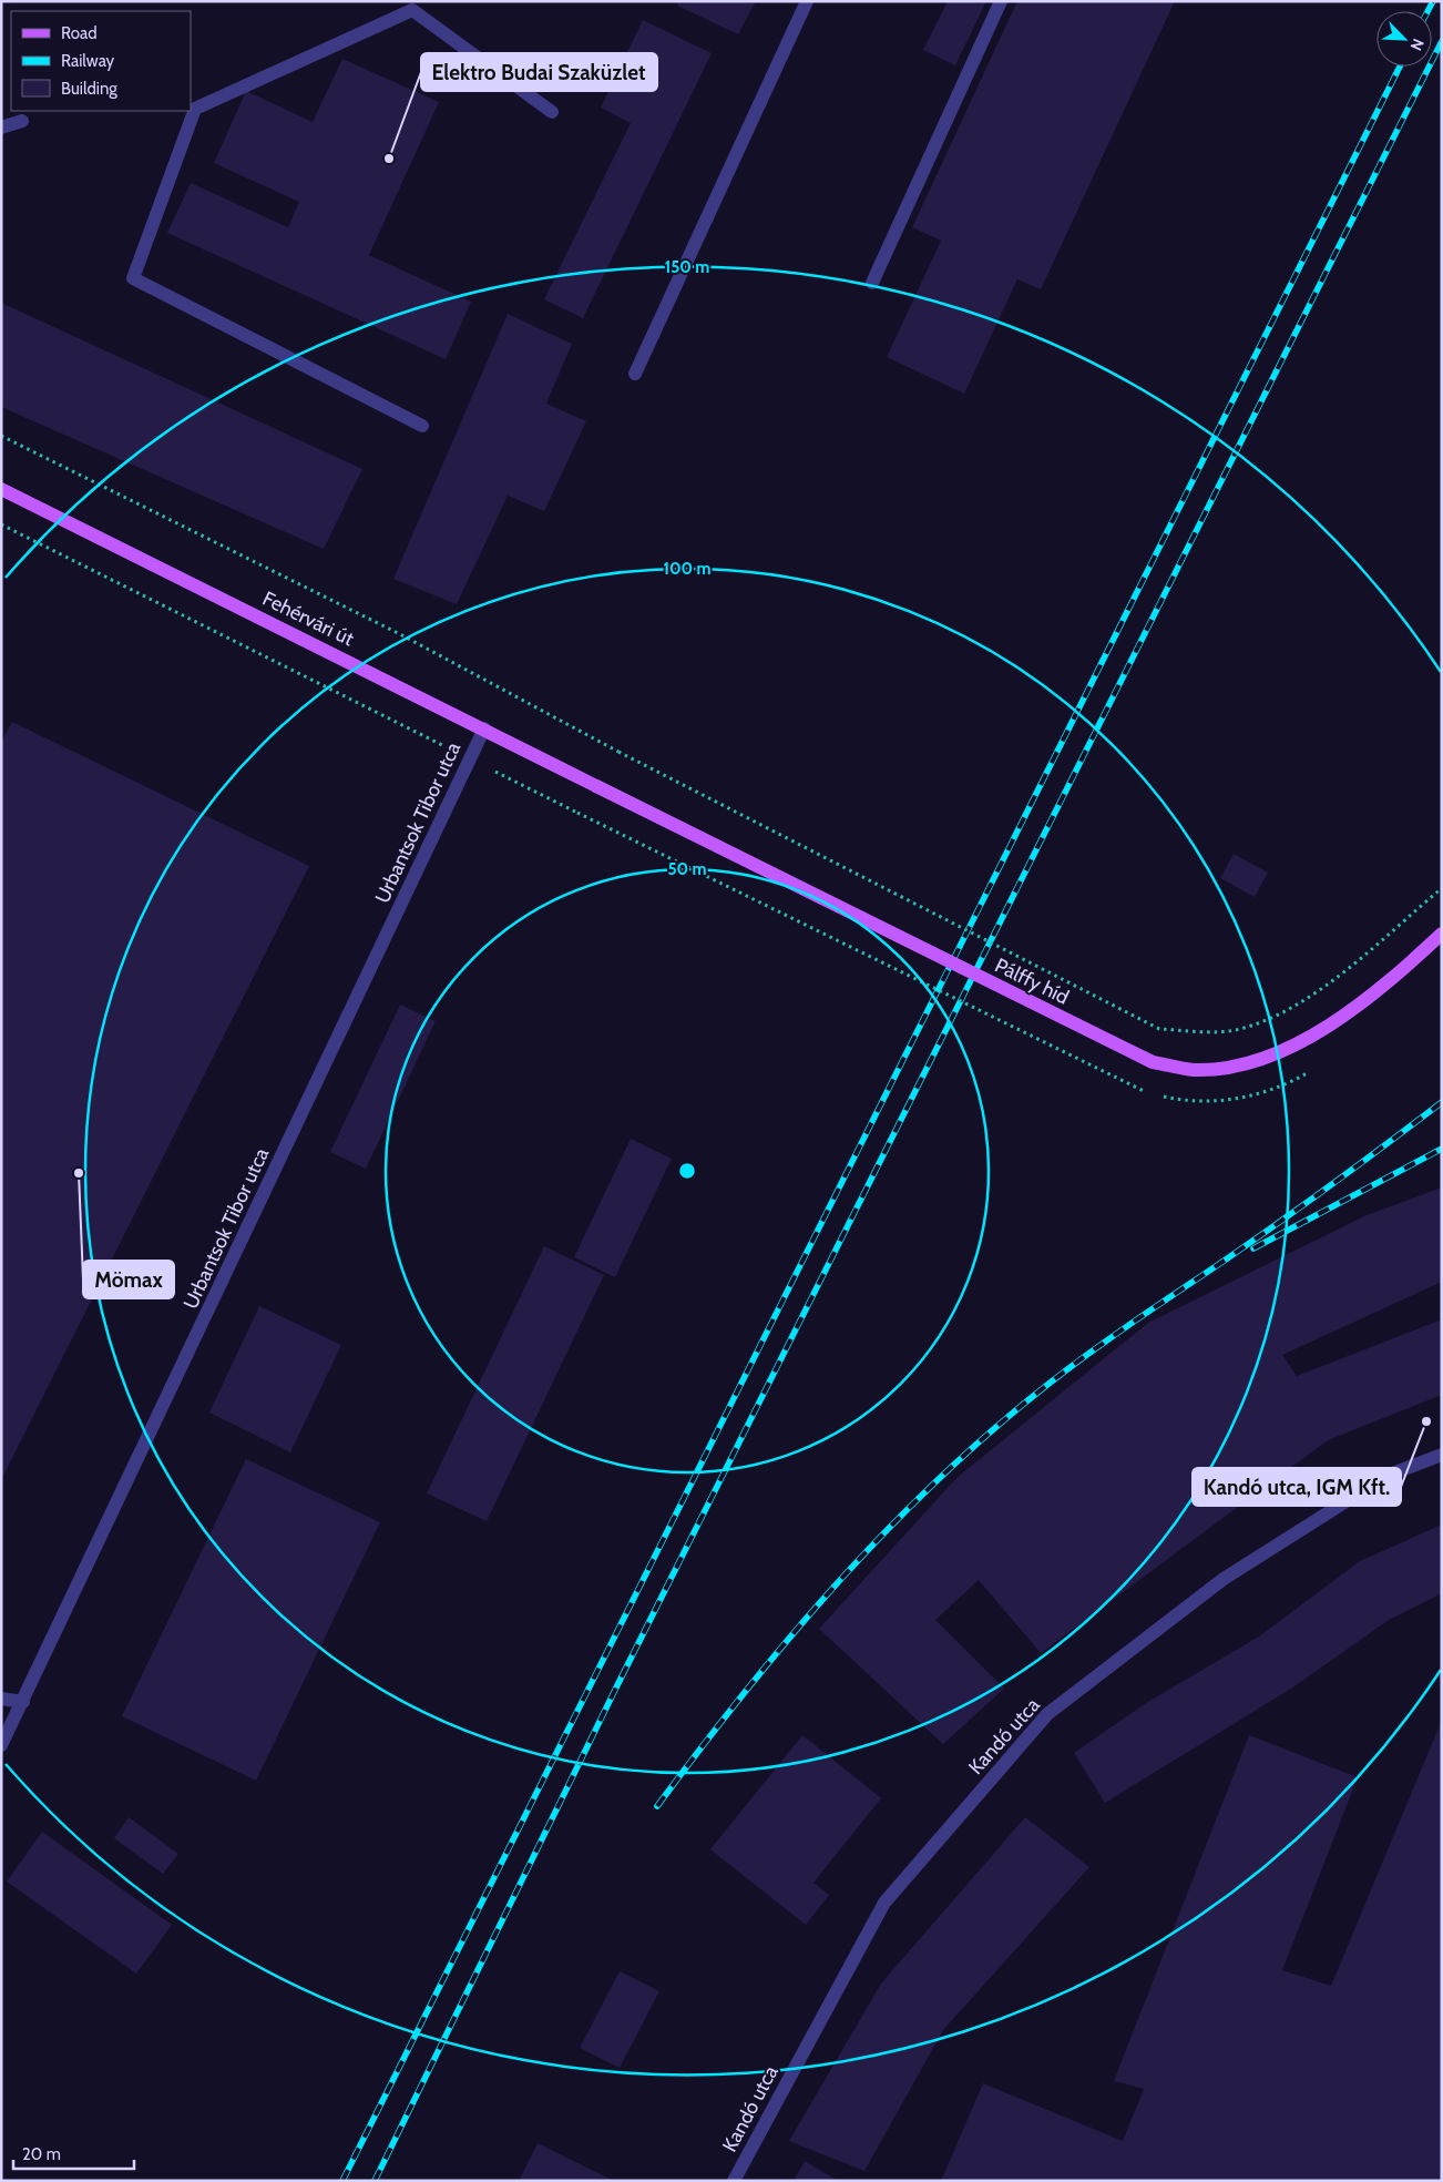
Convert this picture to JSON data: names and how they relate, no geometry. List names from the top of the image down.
{
  "streets": {
    "main road": ["Fehérvári út", "Pálffy híd"],
    "street": ["Urbantsok Tibor utca", "Kandó utca"]
  },
  "crossings": [
    ["Fehérvári út", "Urbantsok Tibor utca"],
    ["Fehérvári út", "Pálffy híd"]
  ],
  "places": ["Elektro Budai Szaküzlet", "Mömax", "Kandó utca, IGM Kft."],
  "legend": ["Road", "Railway", "Building"],
  "scale_bar": "20 m",
  "north": "bottom right",
  "rings": ["150 m", "100 m", "50 m"]
}
